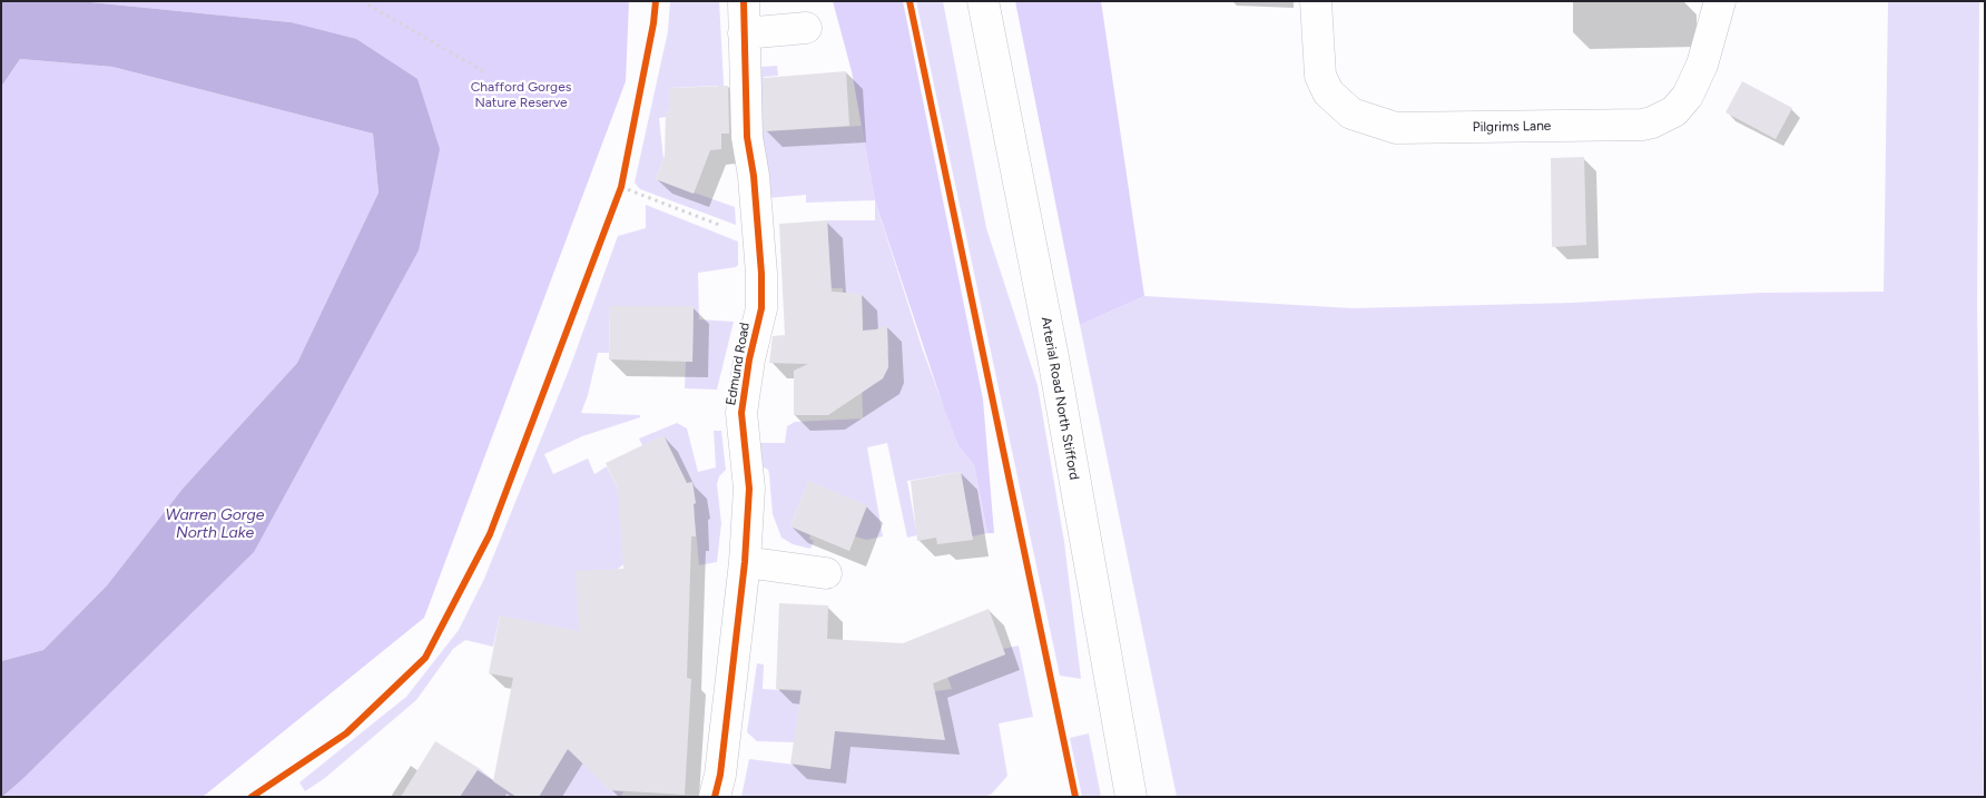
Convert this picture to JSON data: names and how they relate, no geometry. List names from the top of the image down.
{
  "streets": {
    "street": ["Pilgrims Lane", "Edmund Road", "Arterial Road North Stifford"]
  },
  "water": ["Warren Gorge North Lake"],
  "parks": ["Chafford Gorges Nature Reserve"]
}
